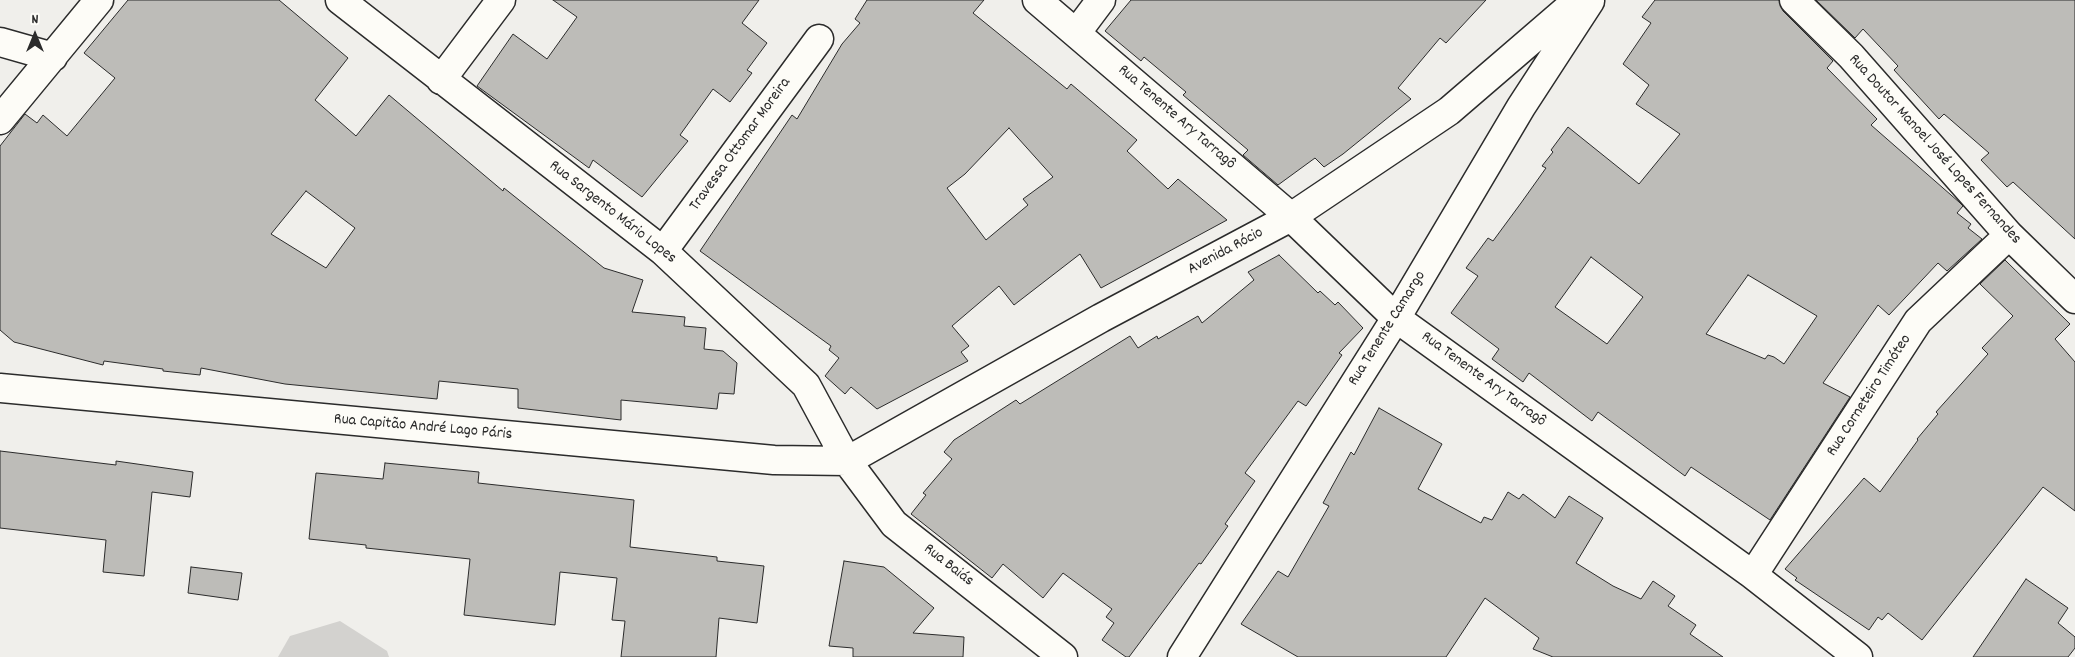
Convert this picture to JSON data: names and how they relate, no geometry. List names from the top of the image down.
{
  "streets": {
    "street": [
      "Rua Tenente Ary Tarragô",
      "Travessa Ottomar Moreira",
      "Rua Doutor Manoel José Lopes Fernandes",
      "Rua Sargento Mário Lopes",
      "Avenida Rócio",
      "Rua Tenente Camargo",
      "Rua Corneteiro Timóteo",
      "Rua Capitão André Lago Páris",
      "Rua Baiás"
    ]
  },
  "crossings": [
    ["Rua Tenente Ary Tarragô", "Avenida Rócio"],
    ["Rua Tenente Ary Tarragô", "Rua Tenente Camargo"],
    ["Rua Tenente Ary Tarragô", "Rua Corneteiro Timóteo"],
    ["Travessa Ottomar Moreira", "Rua Sargento Mário Lopes"],
    ["Rua Doutor Manoel José Lopes Fernandes", "Rua Corneteiro Timóteo"],
    ["Rua Sargento Mário Lopes", "Avenida Rócio"],
    ["Rua Sargento Mário Lopes", "Rua Capitão André Lago Páris"],
    ["Rua Sargento Mário Lopes", "Rua Baiás"],
    ["Avenida Rócio", "Rua Capitão André Lago Páris"],
    ["Avenida Rócio", "Rua Baiás"],
    ["Rua Capitão André Lago Páris", "Rua Baiás"]
  ],
  "north": "top"
}
